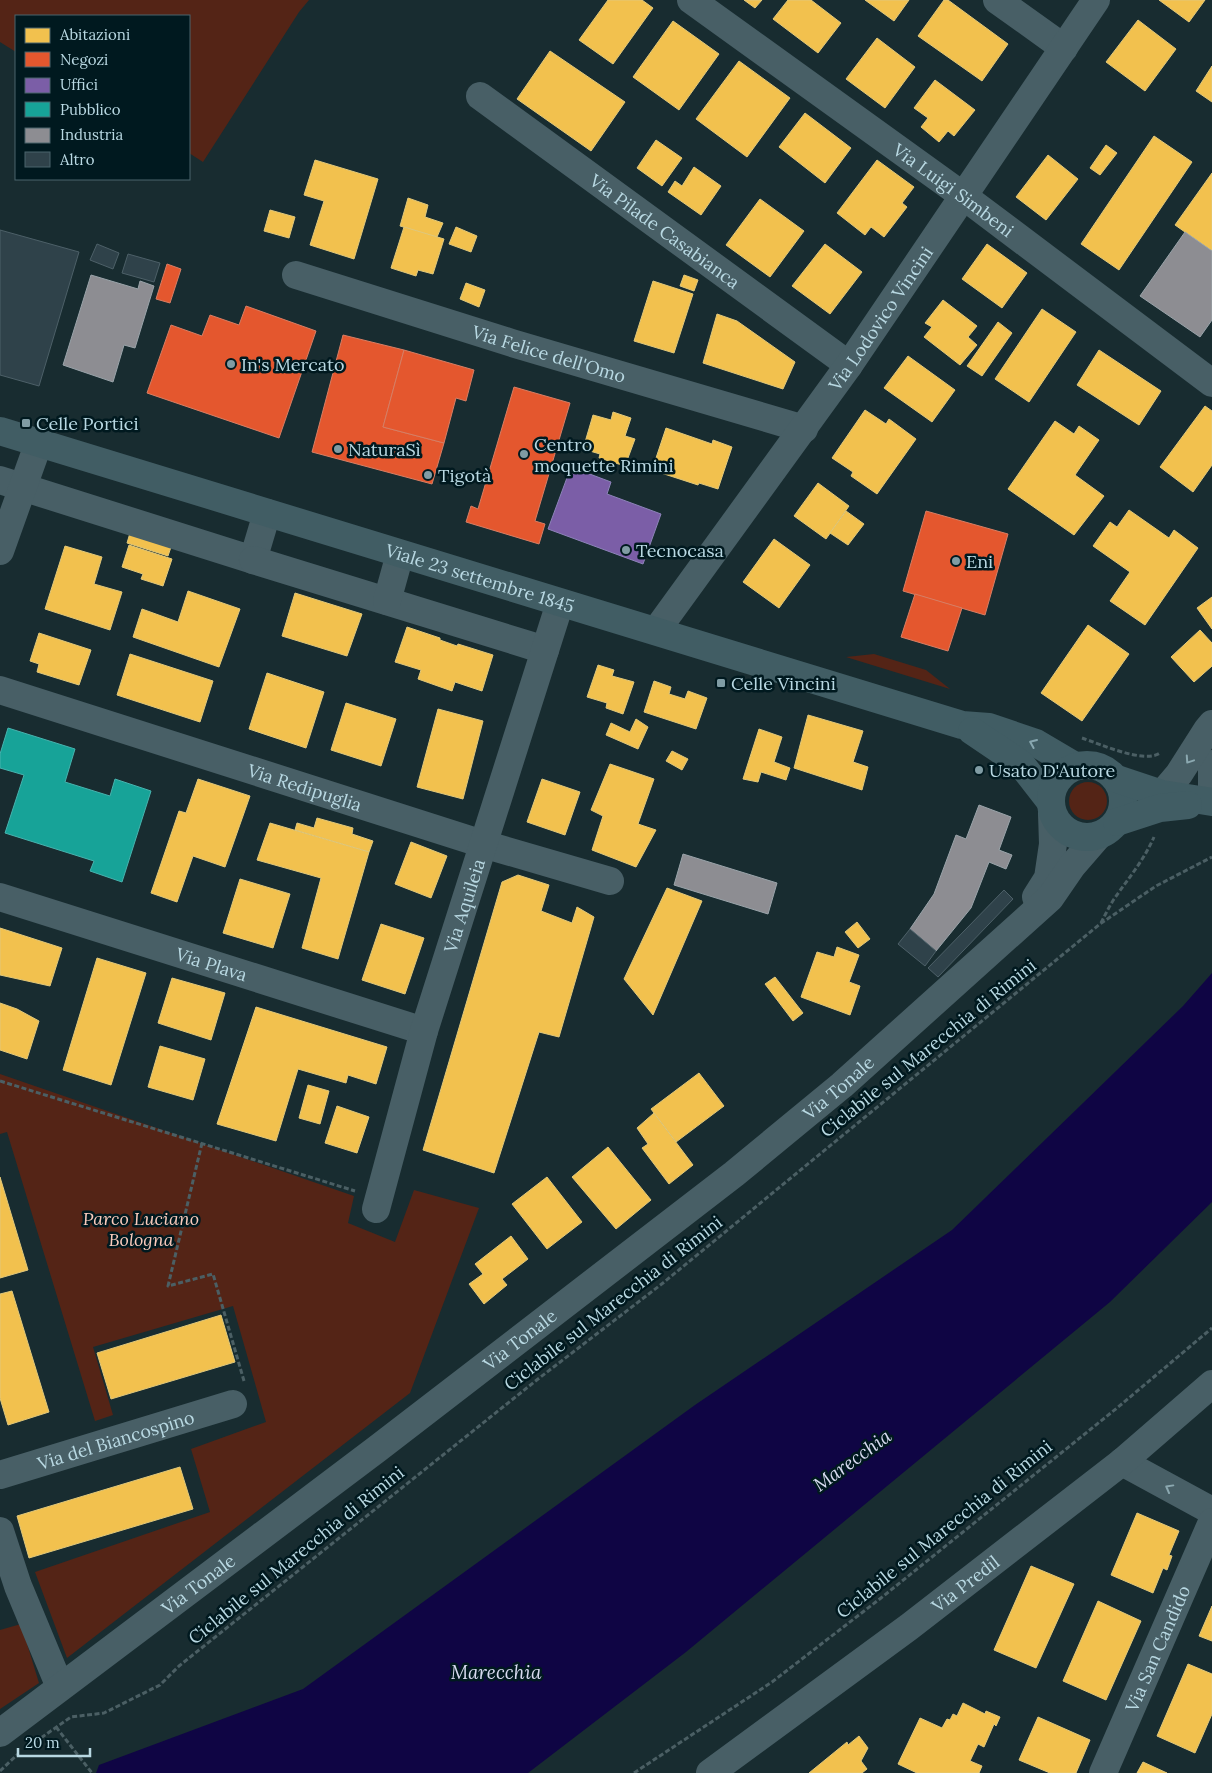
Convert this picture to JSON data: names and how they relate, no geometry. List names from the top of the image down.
{
  "streets": {
    "main road": ["Viale 23 settembre 1845"],
    "street": [
      "Via Luigi Simbeni",
      "Via Pilade Casabianca",
      "Via Lodovico Vincini",
      "Via Felice dell'Omo",
      "Via Redipuglia",
      "Via Aquileia",
      "Via Plava",
      "Via Tonale",
      "Via del Biancospino",
      "Via Predil",
      "Via San Candido"
    ],
    "path": ["Ciclabile sul Marecchia di Rimini"]
  },
  "crossings": [
    ["Via Luigi Simbeni", "Via Lodovico Vincini"],
    ["Via Pilade Casabianca", "Via Lodovico Vincini"],
    ["Via Lodovico Vincini", "Via Felice dell'Omo"],
    ["Via Lodovico Vincini", "Viale 23 settembre 1845"],
    ["Viale 23 settembre 1845", "Via Aquileia"],
    ["Viale 23 settembre 1845", "Via Tonale"],
    ["Via Redipuglia", "Via Aquileia"],
    ["Via Aquileia", "Via Plava"]
  ],
  "water": ["Marecchia"],
  "parks": ["Parco Luciano Bologna"],
  "places": {
    "other": [
      "In's Mercato",
      "NaturaSì",
      "Centro moquette Rimini",
      "Tigotà",
      "Tecnocasa",
      "Eni",
      "Usato D'Autore"
    ],
    "transit": ["Celle Portici", "Celle Vincini"]
  },
  "legend": [
    "Abitazioni",
    "Negozi",
    "Uffici",
    "Pubblico",
    "Industria",
    "Altro"
  ],
  "scale_bar": "20 m"
}
